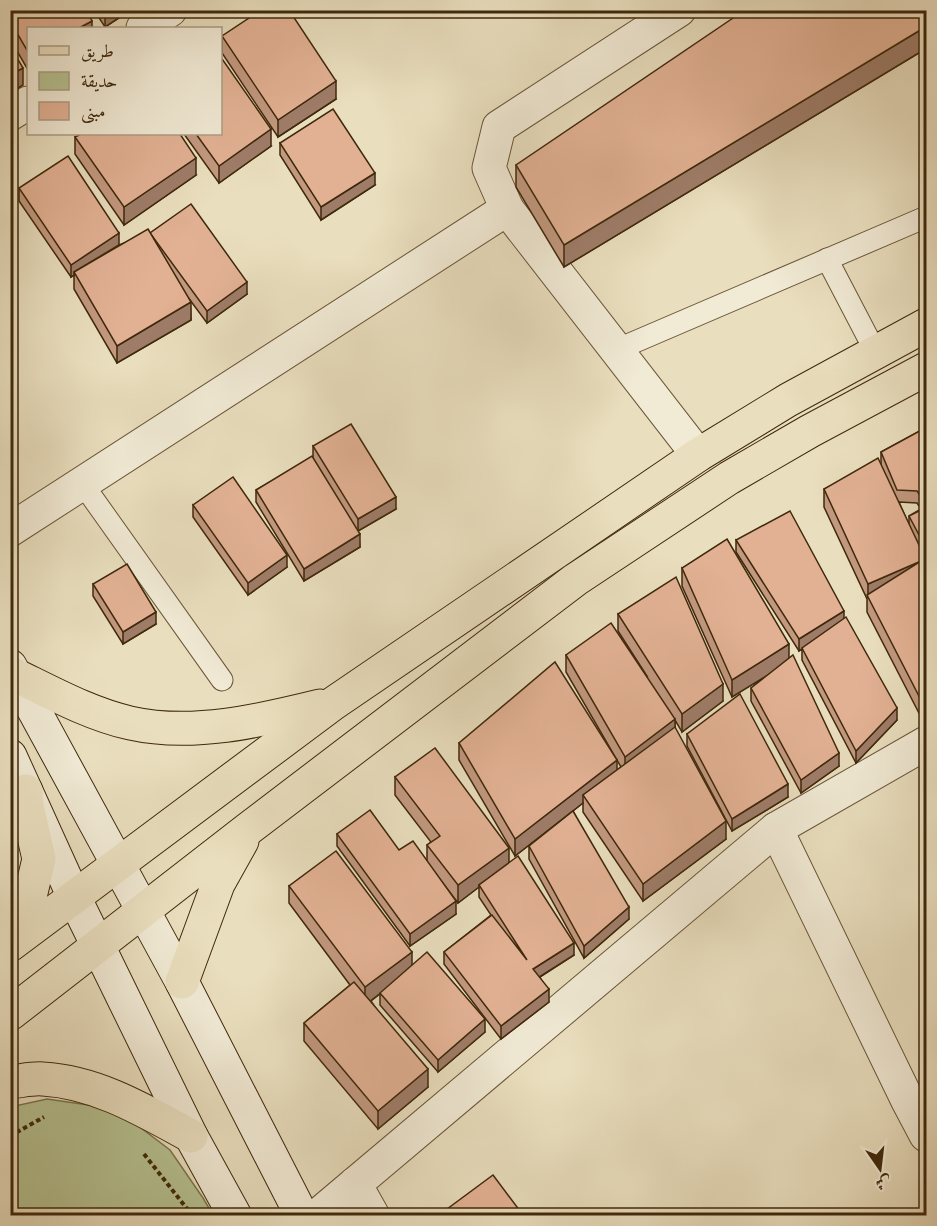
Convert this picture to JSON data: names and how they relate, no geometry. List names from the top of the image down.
{
  "legend": ["طريق", "حديقة", "مبنى"],
  "north": "bottom"
}
